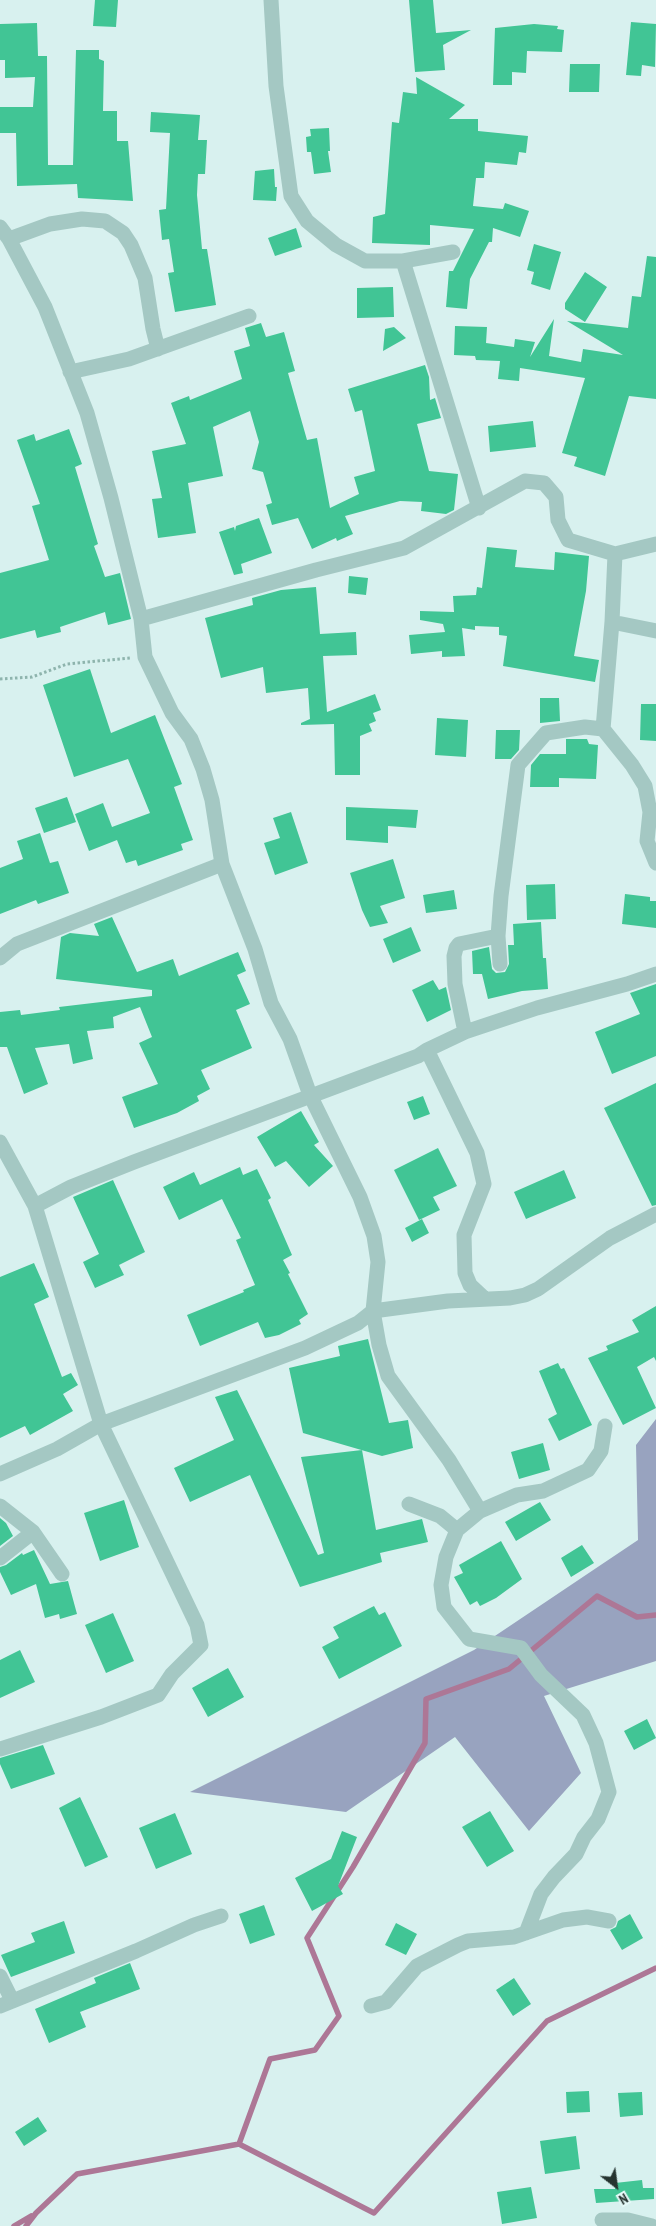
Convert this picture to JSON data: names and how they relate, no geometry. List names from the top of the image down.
{
  "north": "bottom right"
}
